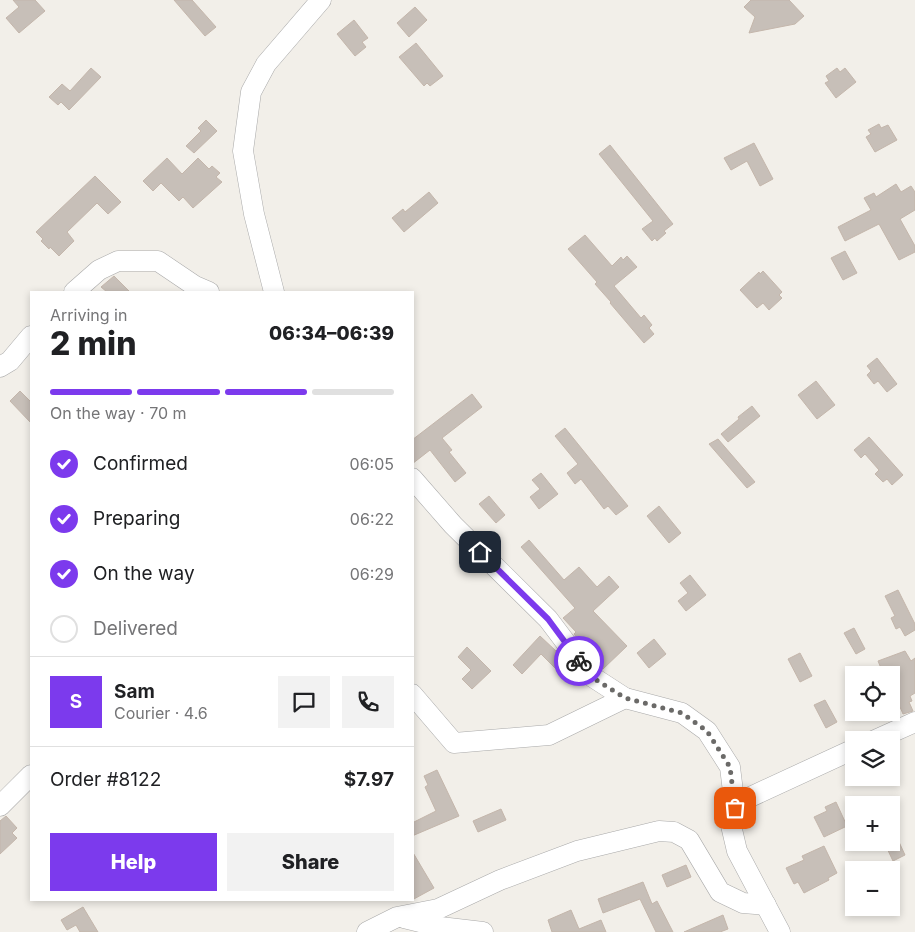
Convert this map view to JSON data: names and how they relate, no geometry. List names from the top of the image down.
{
  "page": {
    "heading": ["2 min", "Arriving in", "06:34–06:39"],
    "panel": [
      "Sam",
      "Courier · 4.6",
      "Order #8122",
      "$7.97"
    ],
    "bar": "On the way · 70 m",
    "list": [
      ["Confirmed", "06:05"],
      ["Preparing", "06:22"],
      ["On the way", "06:29"],
      "Delivered"
    ],
    "map_buttons": ["+", "−"],
    "round": "S",
    "buttons": ["Help", "Share"]
  }
}
